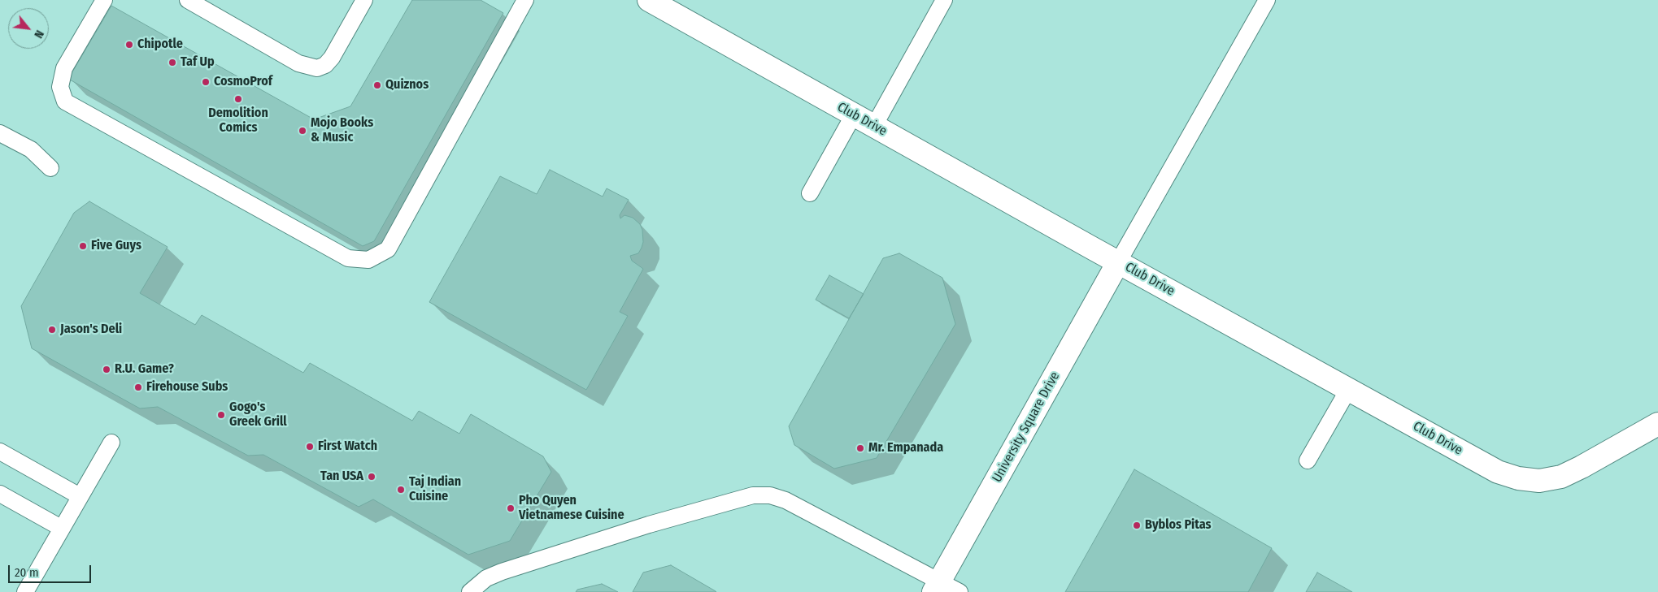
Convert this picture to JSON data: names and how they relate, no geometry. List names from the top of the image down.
{
  "streets": {
    "street": ["Club Drive", "University Square Drive"]
  },
  "crossings": [
    ["Club Drive", "University Square Drive"]
  ],
  "places": [
    "Chipotle",
    "Taf Up",
    "CosmoProf",
    "Quiznos",
    "Demolition Comics",
    "Mojo Books & Music",
    "Five Guys",
    "Jason's Deli",
    "R.U. Game?",
    "Firehouse Subs",
    "Gogo's Greek Grill",
    "First Watch",
    "Mr. Empanada",
    "Tan USA",
    "Taj Indian Cuisine",
    "Pho Quyen Vietnamese Cuisine",
    "Byblos Pitas"
  ],
  "scale_bar": "20 m",
  "north": "bottom right"
}
